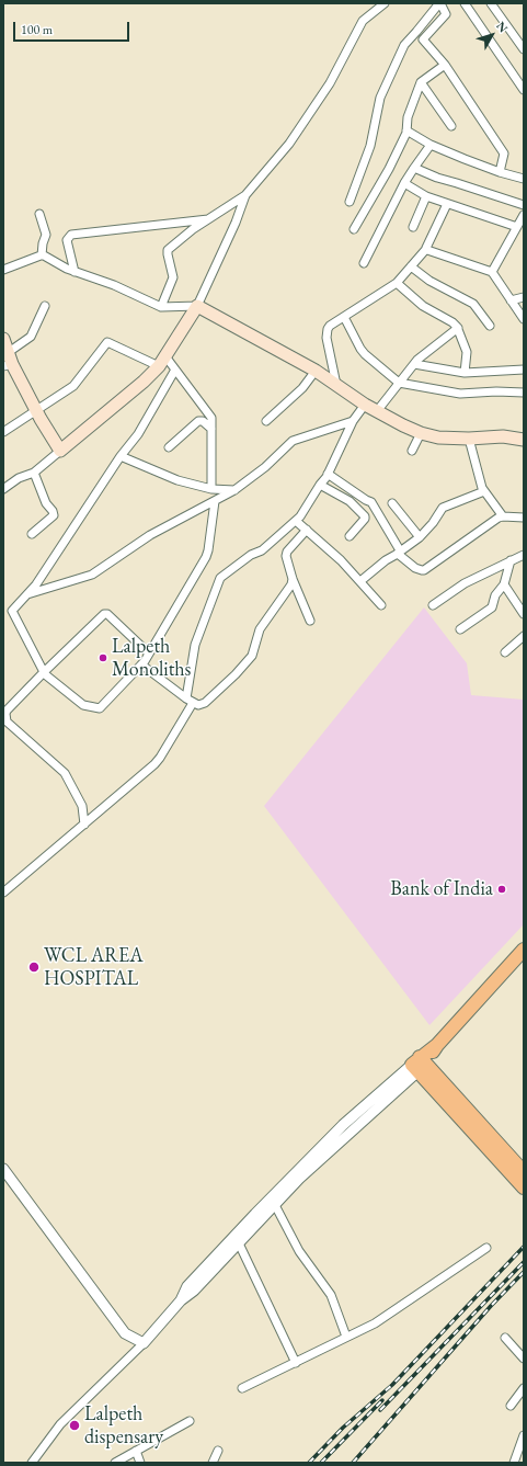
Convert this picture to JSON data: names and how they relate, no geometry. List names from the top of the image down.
{
  "places": [
    "Lalpeth Monoliths",
    "Bank of India",
    "WCL AREA HOSPITAL",
    "Lalpeth dispensary"
  ],
  "scale_bar": "100 m",
  "north": "top right"
}
